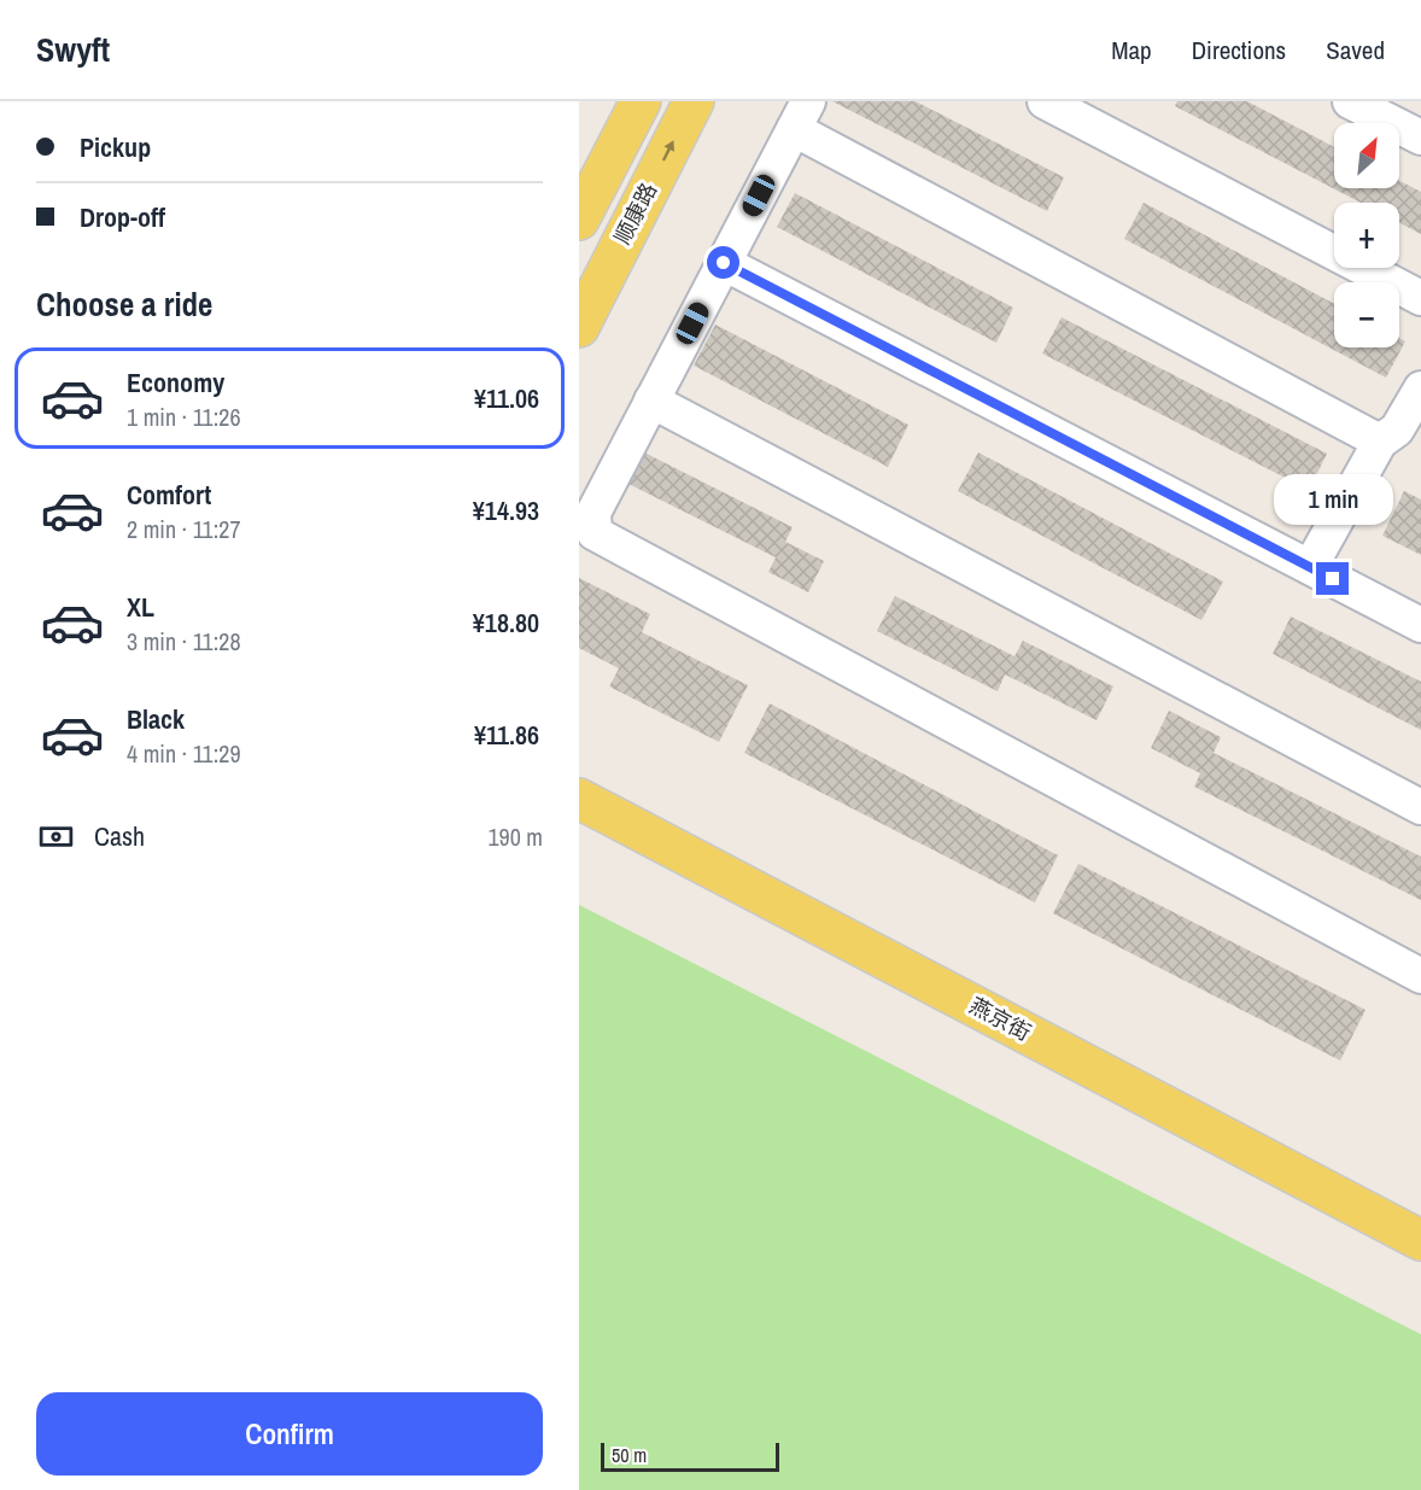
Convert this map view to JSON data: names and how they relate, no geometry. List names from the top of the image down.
{
  "streets": {
    "main road": ["顺康路", "燕京街"]
  },
  "scale_bar": "50 m",
  "north": "top right",
  "page": {
    "header": "Swyft",
    "nav": ["Map", "Directions", "Saved"],
    "banner": ["Pickup", "Drop-off"],
    "map_buttons": ["+", "−"],
    "heading": "Choose a ride",
    "list": [
      {
        "name": "Economy",
        "note": "1 min · 11:26",
        "value": "¥11.06"
      },
      {
        "name": "Comfort",
        "note": "2 min · 11:27",
        "value": "¥14.93"
      },
      {
        "name": "XL",
        "note": "3 min · 11:28",
        "value": "¥18.80"
      },
      {
        "name": "Black",
        "note": "4 min · 11:29",
        "value": "¥11.86"
      }
    ],
    "bubble": "1 min",
    "pay": ["Cash", "190 m"],
    "buttons": "Confirm",
    "scale": "50 m"
  }
}
